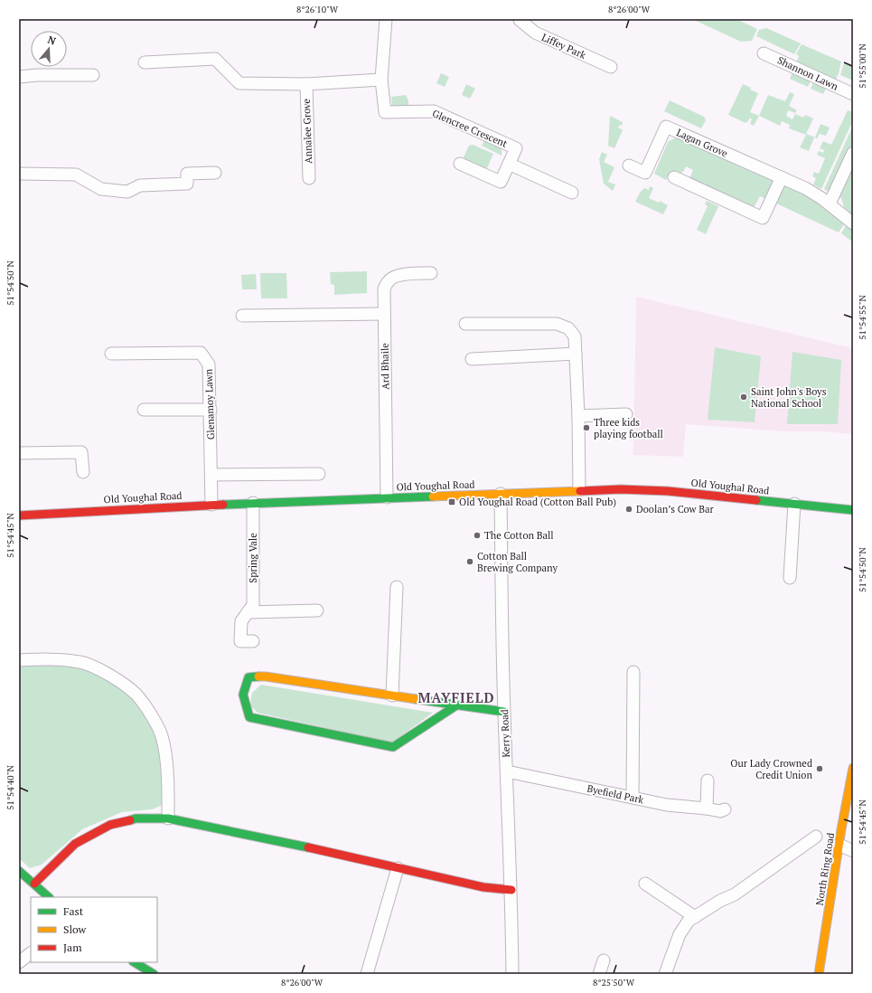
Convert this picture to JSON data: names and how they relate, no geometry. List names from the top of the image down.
{
  "streets": {
    "street": [
      "Liffey Park",
      "Shannon Lawn",
      "Glencree Crescent",
      "Annalee Grove",
      "Lagan Grove",
      "Ard Bhaile",
      "Glenamoy Lawn",
      "Old Youghal Road",
      "Spring Vale",
      "Kerry Road",
      "Byefield Park",
      "North Ring Road"
    ]
  },
  "crossings": [
    ["Glencree Crescent", "Annalee Grove"],
    ["Ard Bhaile", "Old Youghal Road"],
    ["Glenamoy Lawn", "Old Youghal Road"],
    ["Old Youghal Road", "Spring Vale"],
    ["Old Youghal Road", "Kerry Road"],
    ["Kerry Road", "Byefield Park"]
  ],
  "districts": ["MAYFIELD"],
  "places": {
    "other": [
      "Saint John's Boys National School",
      "Three kids playing football",
      "Doolan’s Cow Bar",
      "The Cotton Ball",
      "Cotton Ball Brewing Company",
      "Our Lady Crowned Credit Union"
    ],
    "transit": ["Old Youghal Road (Cotton Ball Pub)"]
  },
  "legend": ["Fast", "Slow", "Jam"],
  "north": "top",
  "coordinates": [
    "8°26'10\"W",
    "8°26'00\"W",
    "51°55'00\"N",
    "51°54'50\"N",
    "51°54'55\"N",
    "51°54'45\"N",
    "51°54'40\"N",
    "8°25'50\"W"
  ]
}
